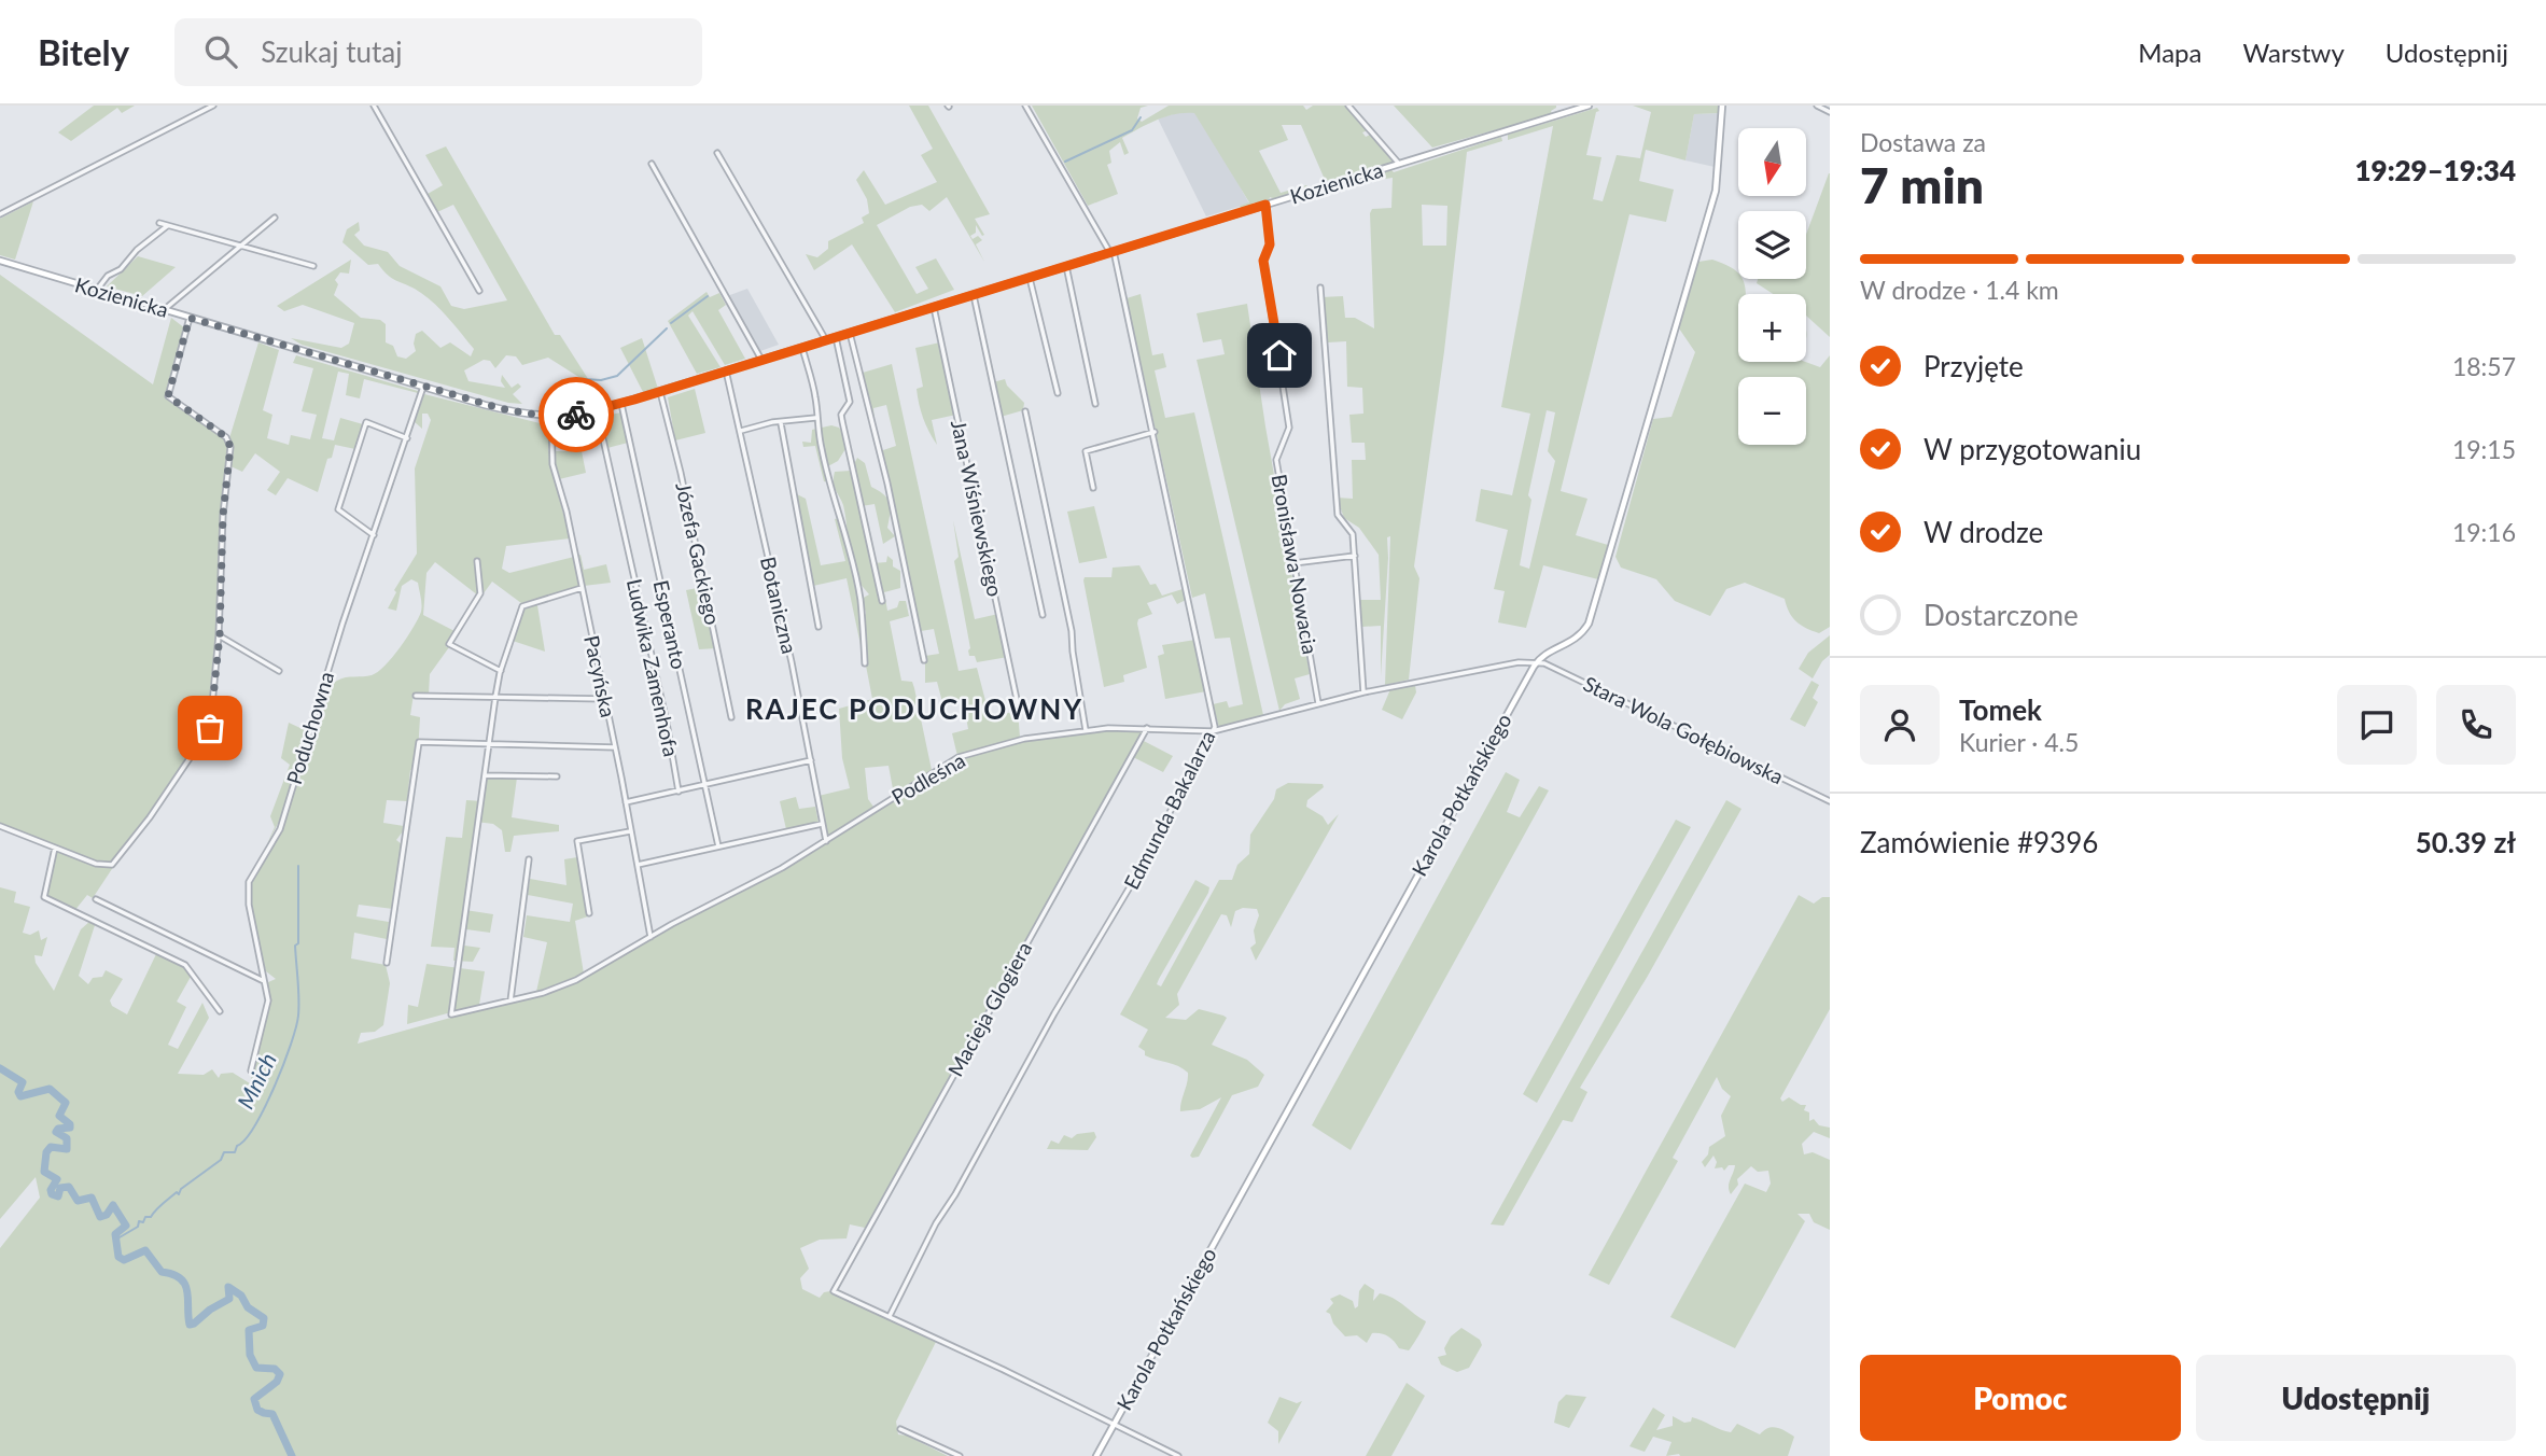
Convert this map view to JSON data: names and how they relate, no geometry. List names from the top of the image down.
{
  "streets": {
    "main road": ["Kozienicka", "Karola Potkańskiego"],
    "street": [
      "Jana Wiśniewskiego",
      "Józefa Gackiego",
      "Bronisława Nowacia",
      "Botaniczna",
      "Esperanto",
      "Ludwika Zamenhofa",
      "Pacyńska",
      "Poduchowna",
      "Stara Wola Gołębiowska",
      "Podleśna",
      "Edmunda Bakalarza",
      "Macieja Glogiera"
    ]
  },
  "crossings": [
    ["Kozienicka", "Jana Wiśniewskiego"],
    ["Kozienicka", "Józefa Gackiego"],
    ["Kozienicka", "Bronisława Nowacia"],
    ["Kozienicka", "Botaniczna"],
    ["Kozienicka", "Esperanto"],
    ["Kozienicka", "Ludwika Zamenhofa"],
    ["Kozienicka", "Pacyńska"],
    ["Kozienicka", "Poduchowna"],
    ["Kozienicka", "Edmunda Bakalarza"],
    ["Bronisława Nowacia", "Podleśna"],
    ["Botaniczna", "Podleśna"],
    ["Pacyńska", "Podleśna"],
    ["Stara Wola Gołębiowska", "Podleśna"],
    ["Stara Wola Gołębiowska", "Karola Potkańskiego"],
    ["Podleśna", "Karola Potkańskiego"],
    ["Podleśna", "Edmunda Bakalarza"],
    ["Podleśna", "Macieja Glogiera"],
    ["Edmunda Bakalarza", "Macieja Glogiera"]
  ],
  "districts": ["RAJEC PODUCHOWNY"],
  "water": ["Mnich"],
  "north": "bottom",
  "page": {
    "header": "Bitely",
    "search": "Szukaj tutaj",
    "nav": ["Mapa", "Warstwy", "Udostępnij"],
    "heading": ["7 min", "Dostawa za", "19:29–19:34"],
    "panel": [
      "Tomek",
      "Kurier · 4.5",
      "Zamówienie #9396",
      "50.39 zł"
    ],
    "map_buttons": ["+", "−"],
    "bar": "W drodze · 1.4 km",
    "list": [
      ["Przyjęte", "18:57"],
      ["W przygotowaniu", "19:15"],
      ["W drodze", "19:16"],
      "Dostarczone"
    ],
    "buttons": ["Pomoc", "Udostępnij"]
  }
}
